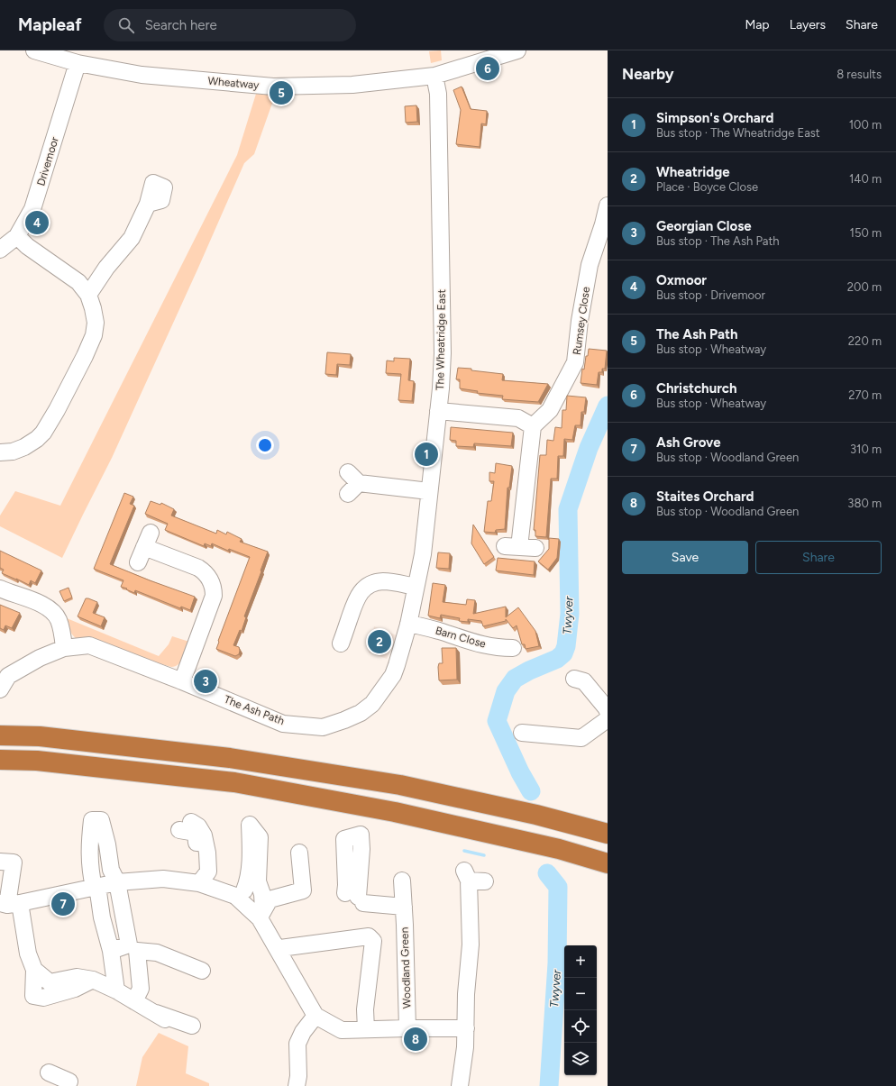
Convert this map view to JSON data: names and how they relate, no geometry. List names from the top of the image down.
{
  "streets": {
    "street": [
      "Wheatway",
      "Drivemoor",
      "Rumsey Close",
      "The Wheatridge East",
      "Barn Close",
      "The Ash Path",
      "Woodland Green"
    ]
  },
  "crossings": [
    ["Wheatway", "Drivemoor"],
    ["Wheatway", "The Wheatridge East"],
    ["The Wheatridge East", "Barn Close"],
    ["The Wheatridge East", "The Ash Path"]
  ],
  "water": ["Twyver"],
  "page": {
    "header": "Mapleaf",
    "search": "Search here",
    "nav": ["Map", "Layers", "Share"],
    "heading": ["Nearby", "8 results"],
    "pins": [
      "6",
      "5",
      "4",
      "1",
      "2",
      "3",
      "7",
      "8"
    ],
    "list": [
      {
        "mark": "1",
        "name": "Simpson's Orchard",
        "note": "Bus stop · The Wheatridge East",
        "value": "100 m"
      },
      {
        "mark": "2",
        "name": "Wheatridge",
        "note": "Place · Boyce Close",
        "value": "140 m"
      },
      {
        "mark": "3",
        "name": "Georgian Close",
        "note": "Bus stop · The Ash Path",
        "value": "150 m"
      },
      {
        "mark": "4",
        "name": "Oxmoor",
        "note": "Bus stop · Drivemoor",
        "value": "200 m"
      },
      {
        "mark": "5",
        "name": "The Ash Path",
        "note": "Bus stop · Wheatway",
        "value": "220 m"
      },
      {
        "mark": "6",
        "name": "Christchurch",
        "note": "Bus stop · Wheatway",
        "value": "270 m"
      },
      {
        "mark": "7",
        "name": "Ash Grove",
        "note": "Bus stop · Woodland Green",
        "value": "310 m"
      },
      {
        "mark": "8",
        "name": "Staites Orchard",
        "note": "Bus stop · Woodland Green",
        "value": "380 m"
      }
    ],
    "buttons": ["Save", "Share"],
    "map_buttons": ["+", "−"]
  }
}
